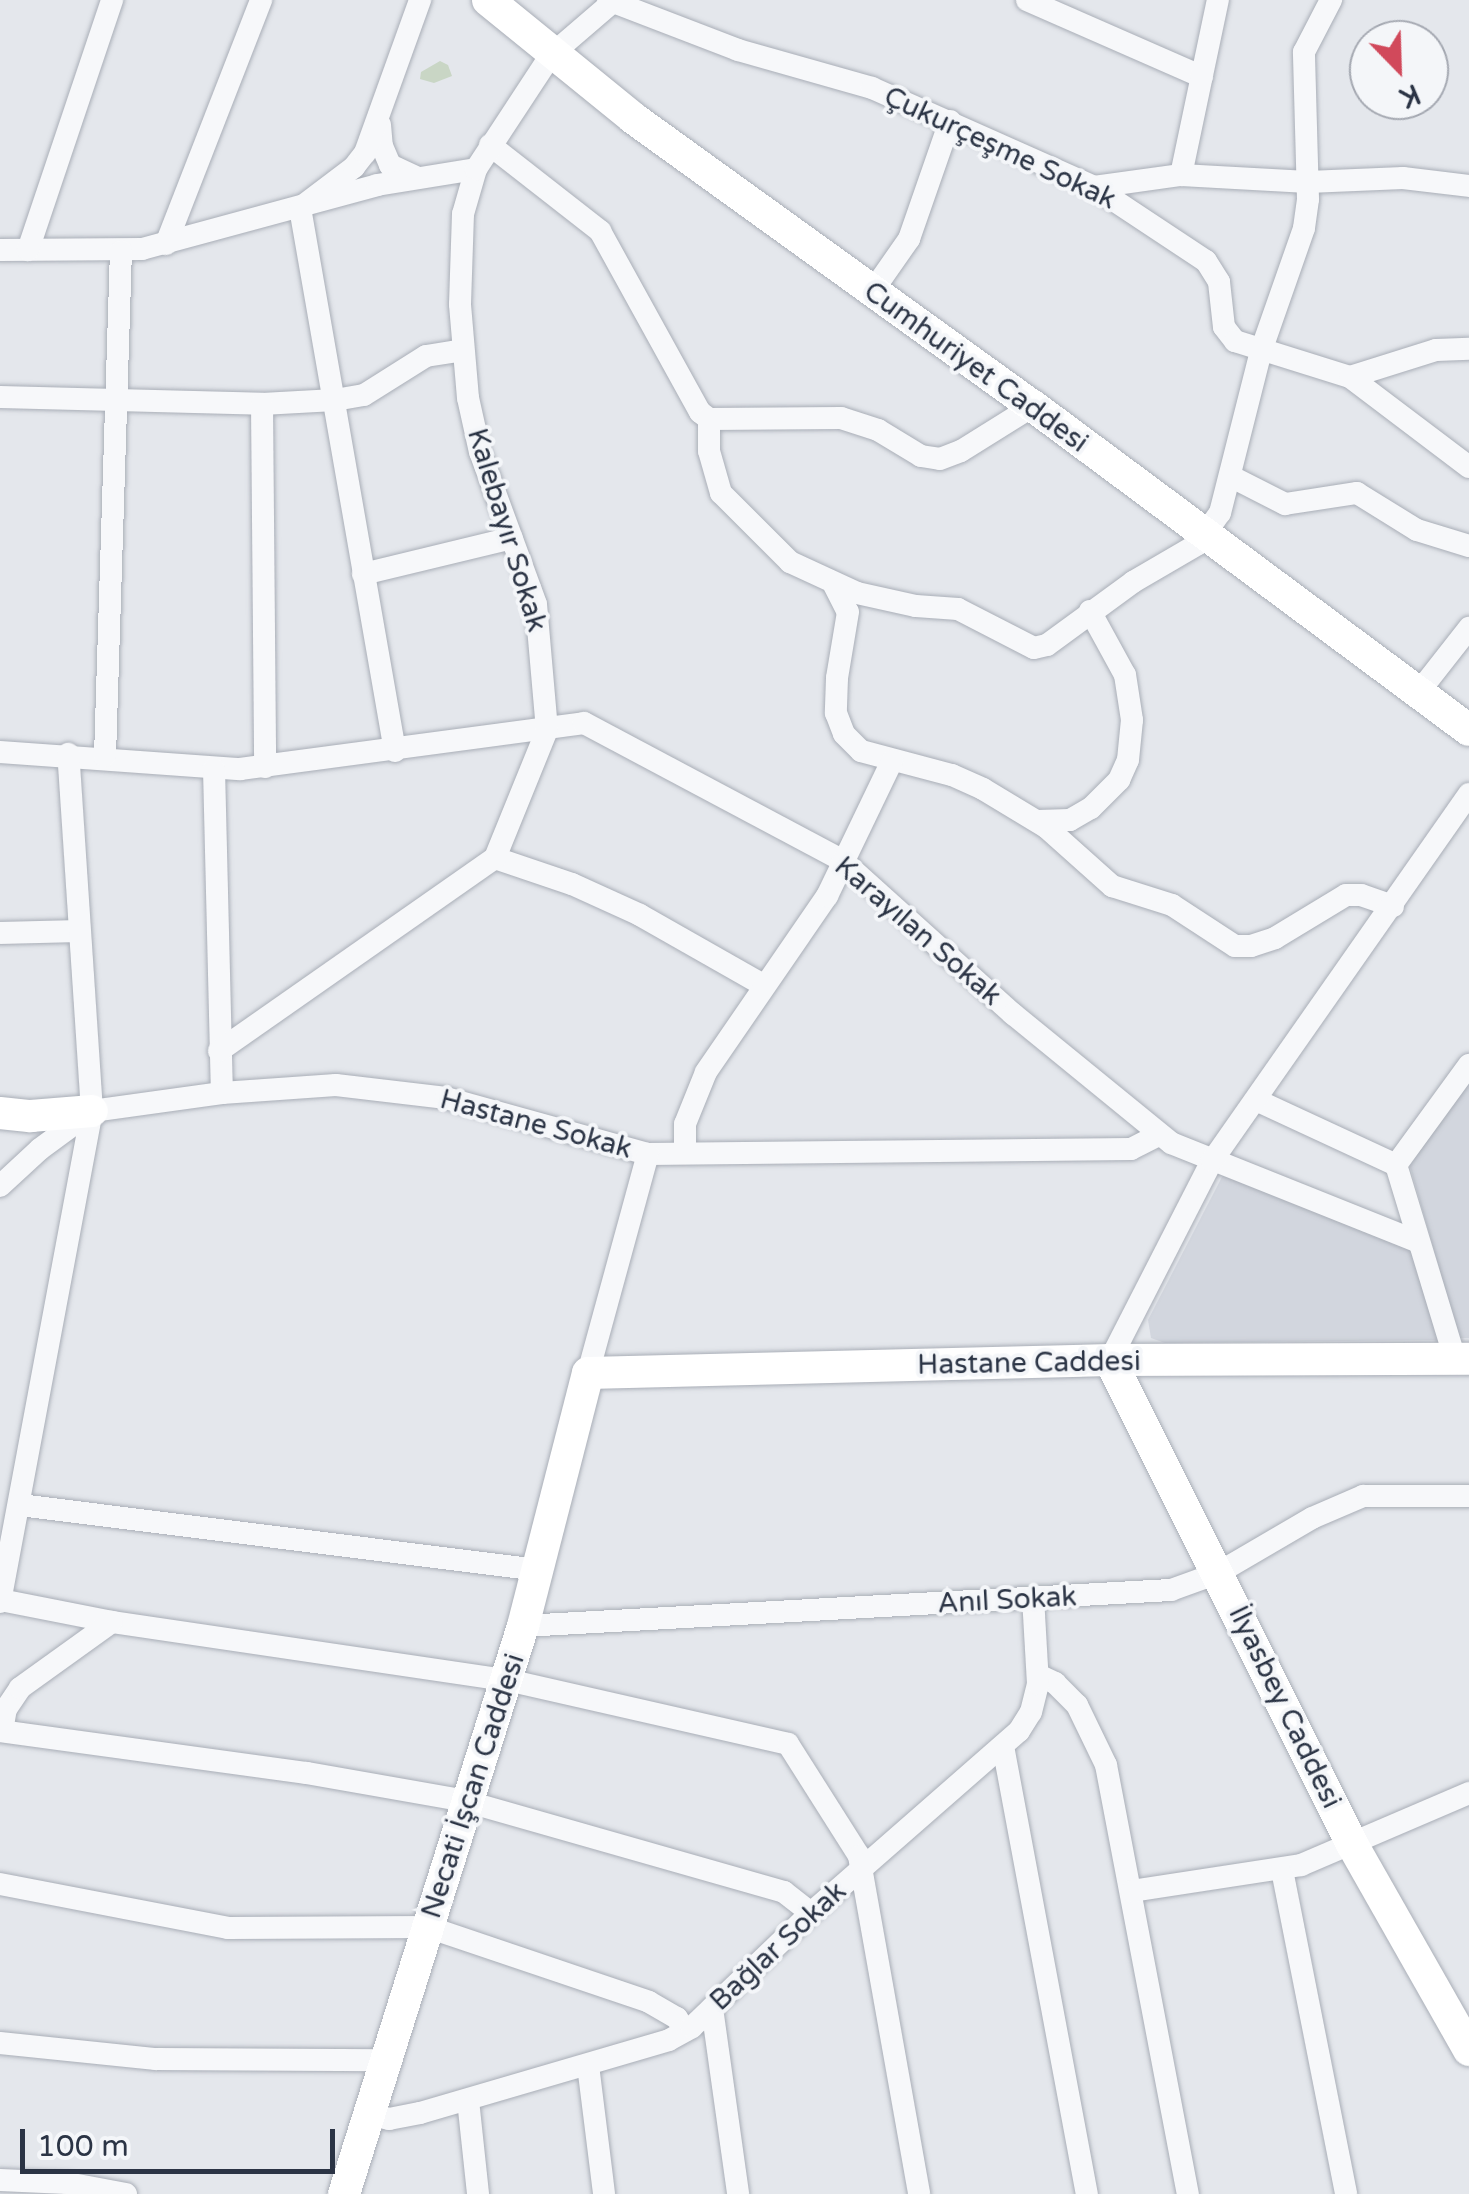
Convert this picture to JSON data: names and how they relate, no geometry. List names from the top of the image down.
{
  "streets": {
    "main road": [
      "Cumhuriyet Caddesi",
      "Hastane Caddesi",
      "İlyasbey Caddesi",
      "Necati İşcan Caddesi"
    ],
    "street": [
      "Çukurçeşme Sokak",
      "Kalebayır Sokak",
      "Karayılan Sokak",
      "Hastane Sokak",
      "Anıl Sokak",
      "Bağlar Sokak"
    ]
  },
  "crossings": [
    ["Çukurçeşme Sokak", "Kalebayır Sokak"],
    ["Cumhuriyet Caddesi", "Kalebayır Sokak"],
    ["Kalebayır Sokak", "Karayılan Sokak"],
    ["Karayılan Sokak", "Hastane Sokak"],
    ["Hastane Caddesi", "İlyasbey Caddesi"],
    ["Hastane Caddesi", "Necati İşcan Caddesi"],
    ["Anıl Sokak", "İlyasbey Caddesi"],
    ["Anıl Sokak", "Necati İşcan Caddesi"],
    ["Anıl Sokak", "Bağlar Sokak"],
    ["Necati İşcan Caddesi", "Bağlar Sokak"]
  ],
  "scale_bar": "100 m",
  "north": "bottom right"
}
